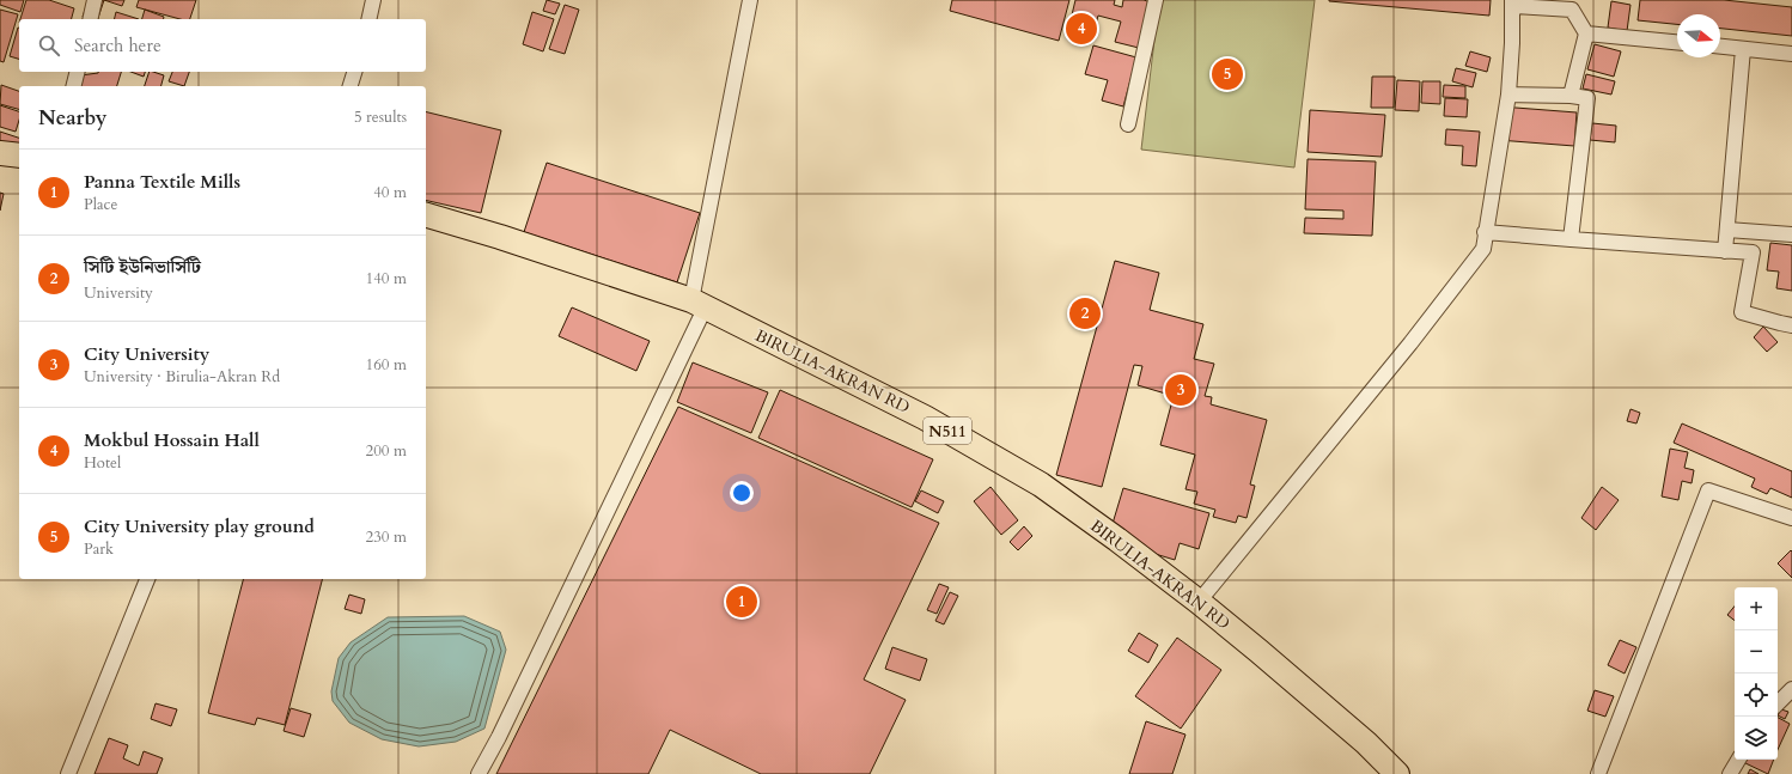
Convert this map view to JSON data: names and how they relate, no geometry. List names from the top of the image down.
{
  "streets": {
    "highway": ["BIRULIA-AKRAN RD", "N511"]
  },
  "north": "right",
  "page": {
    "pins": [
      "4",
      "5",
      "2",
      "3",
      "1"
    ],
    "search": "Search here",
    "heading": ["Nearby", "5 results"],
    "list": [
      {
        "mark": "1",
        "name": "Panna Textile Mills",
        "note": "Place",
        "value": "40 m"
      },
      {
        "mark": "2",
        "name": "সিটি ইউনিভার্সিটি",
        "note": "University",
        "value": "140 m"
      },
      {
        "mark": "3",
        "name": "City University",
        "note": "University · Birulia-Akran Rd",
        "value": "160 m"
      },
      {
        "mark": "4",
        "name": "Mokbul Hossain Hall",
        "note": "Hotel",
        "value": "200 m"
      },
      {
        "mark": "5",
        "name": "City University play ground",
        "note": "Park",
        "value": "230 m"
      }
    ],
    "map_buttons": ["+", "−"]
  }
}
